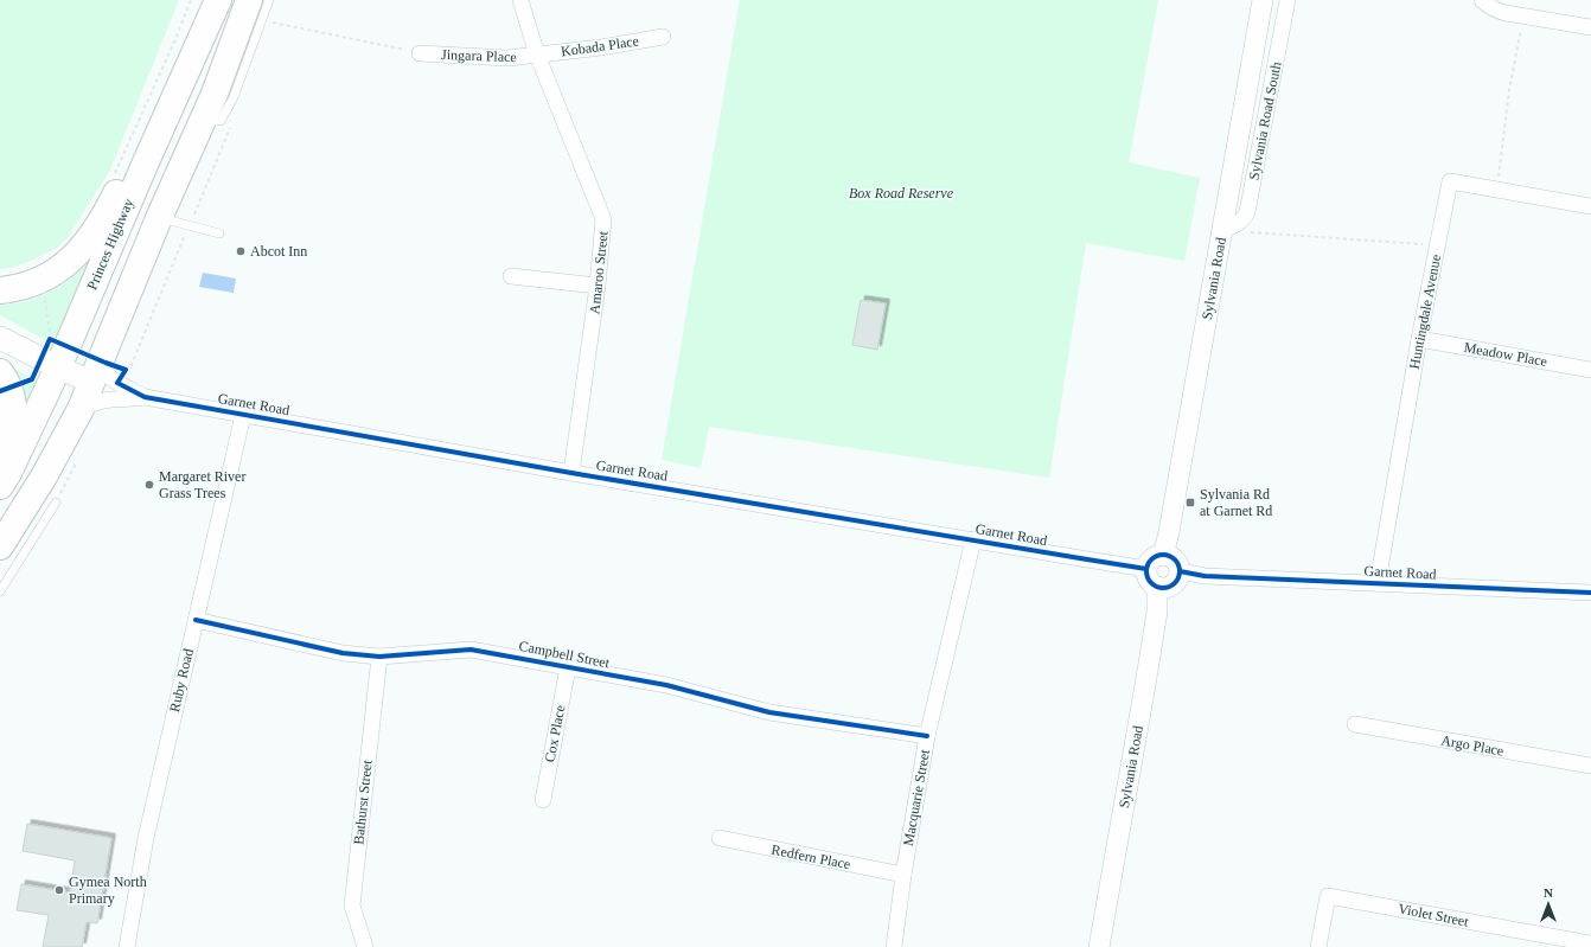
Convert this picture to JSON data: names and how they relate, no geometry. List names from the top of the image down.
{
  "streets": {
    "highway": ["Princes Highway"],
    "street": [
      "Kobada Place",
      "Jingara Place",
      "Sylvania Road South",
      "Amaroo Street",
      "Sylvania Road",
      "Huntingdale Avenue",
      "Meadow Place",
      "Garnet Road",
      "Campbell Street",
      "Ruby Road",
      "Cox Place",
      "Argo Place",
      "Macquarie Street",
      "Bathurst Street",
      "Redfern Place",
      "Violet Street"
    ]
  },
  "crossings": [
    ["Kobada Place", "Jingara Place"],
    ["Kobada Place", "Amaroo Street"],
    ["Jingara Place", "Amaroo Street"],
    ["Sylvania Road South", "Sylvania Road"],
    ["Amaroo Street", "Garnet Road"],
    ["Sylvania Road", "Garnet Road"],
    ["Huntingdale Avenue", "Meadow Place"],
    ["Huntingdale Avenue", "Garnet Road"],
    ["Garnet Road", "Ruby Road"],
    ["Garnet Road", "Macquarie Street"],
    ["Campbell Street", "Ruby Road"],
    ["Campbell Street", "Cox Place"],
    ["Campbell Street", "Macquarie Street"],
    ["Campbell Street", "Bathurst Street"],
    ["Macquarie Street", "Redfern Place"]
  ],
  "parks": ["Box Road Reserve"],
  "places": {
    "other": ["Abcot Inn", "Margaret River Grass Trees", "Gymea North Primary"],
    "transit": ["Sylvania Rd at Garnet Rd"]
  },
  "north": "top"
}
